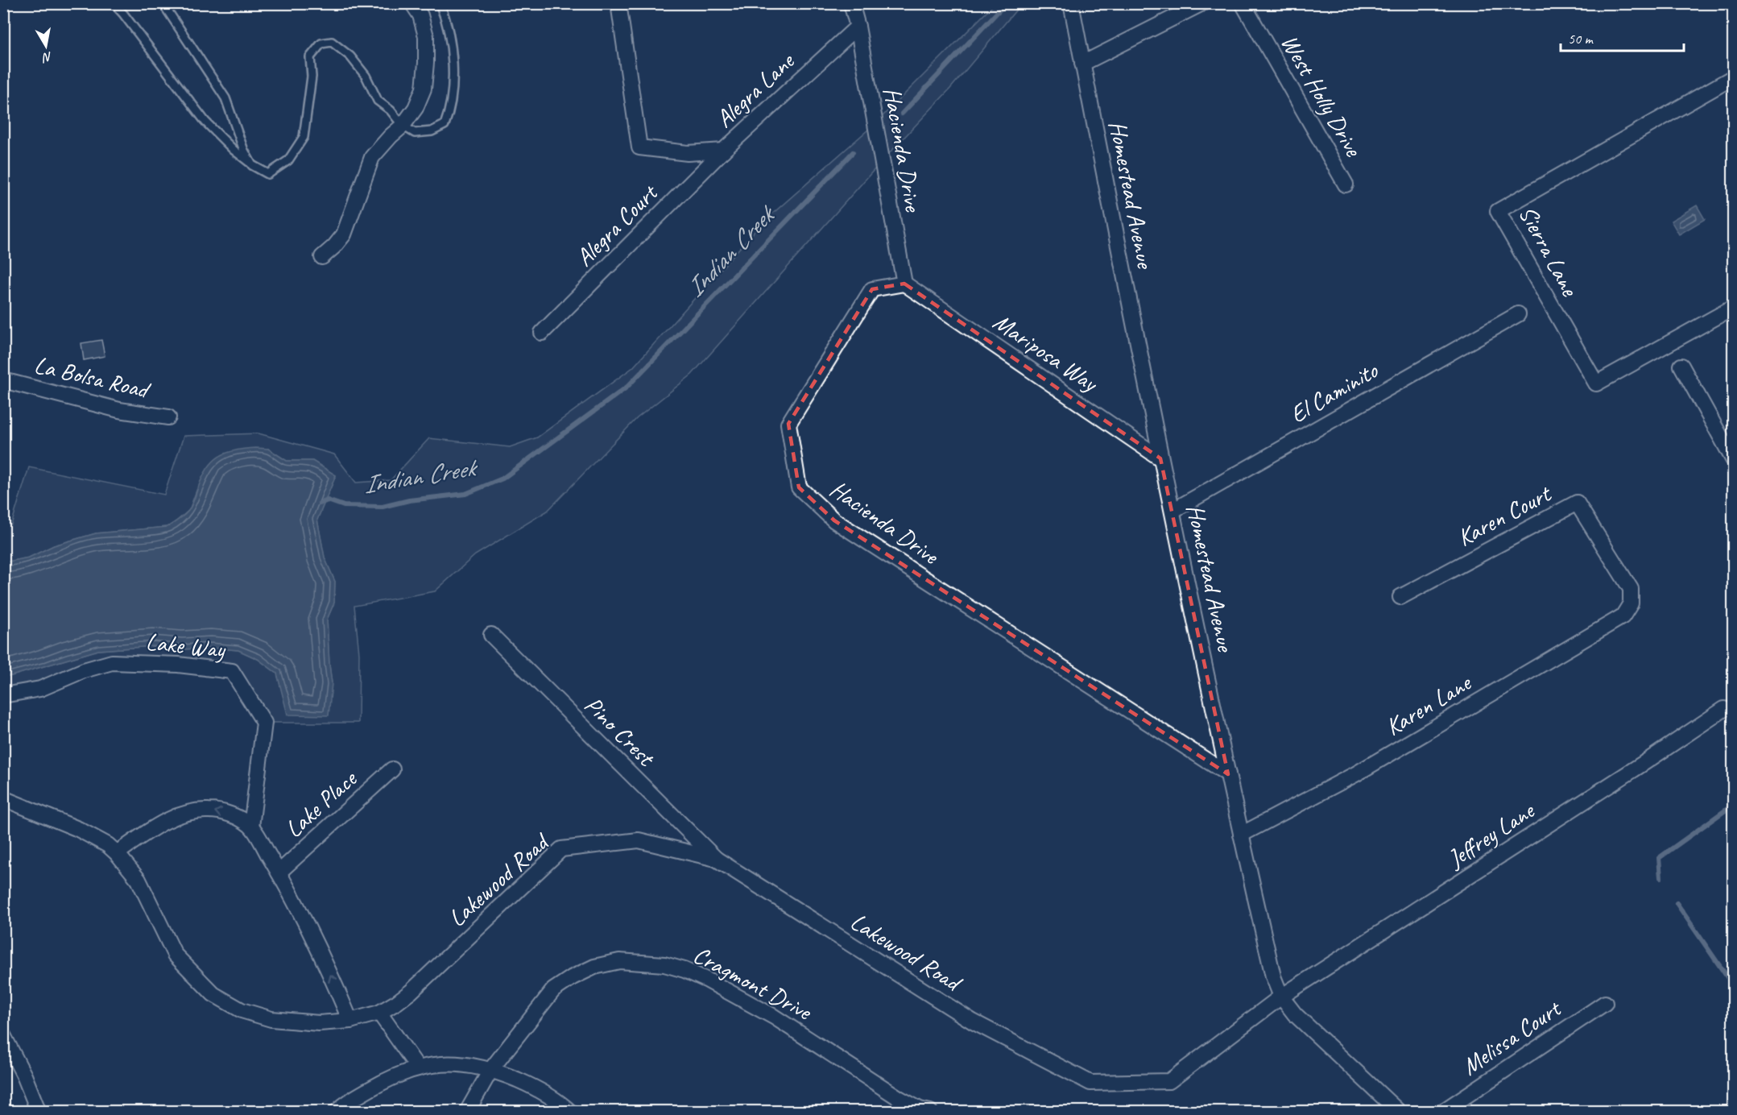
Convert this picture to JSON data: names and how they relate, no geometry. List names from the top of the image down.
{
  "streets": {
    "street": [
      "Alegra Lane",
      "West Holly Drive",
      "Hacienda Drive",
      "Homestead Avenue",
      "Alegra Court",
      "Sierra Lane",
      "Mariposa Way",
      "La Bolsa Road",
      "El Caminito",
      "Karen Court",
      "Lake Way",
      "Karen Lane",
      "Pino Crest",
      "Lake Place",
      "Jeffrey Lane",
      "Lakewood Road",
      "Cragmont Drive",
      "Melissa Court"
    ]
  },
  "crossings": [
    ["Alegra Lane", "Hacienda Drive"],
    ["Alegra Lane", "Alegra Court"],
    ["Hacienda Drive", "Homestead Avenue"],
    ["Hacienda Drive", "Mariposa Way"],
    ["Homestead Avenue", "Mariposa Way"],
    ["Homestead Avenue", "El Caminito"],
    ["Homestead Avenue", "Karen Lane"],
    ["Homestead Avenue", "Jeffrey Lane"],
    ["Homestead Avenue", "Lakewood Road"],
    ["Karen Court", "Karen Lane"],
    ["Pino Crest", "Lakewood Road"],
    ["Jeffrey Lane", "Lakewood Road"]
  ],
  "water": ["Indian Creek"],
  "scale_bar": "50 m",
  "north": "bottom"
}
